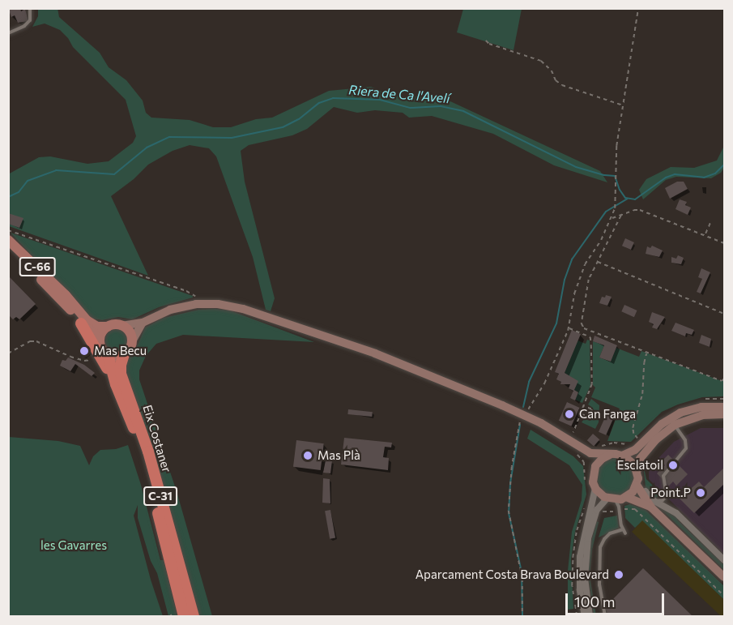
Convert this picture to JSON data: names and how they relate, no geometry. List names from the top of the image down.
{
  "streets": {
    "highway": ["Eix Costaner", "C-31"],
    "main road": ["C-66"]
  },
  "crossings": [
    ["C-66", "Eix Costaner"],
    ["C-66", "C-31"],
    ["Eix Costaner", "C-31"]
  ],
  "water": ["Riera de Ca l'Avelí"],
  "parks": ["les Gavarres"],
  "places": [
    "Mas Becu",
    "Can Fanga",
    "Mas Plà",
    "Esclatoil",
    "Point.P",
    "Aparcament Costa Brava Boulevard"
  ],
  "scale_bar": "100 m"
}
